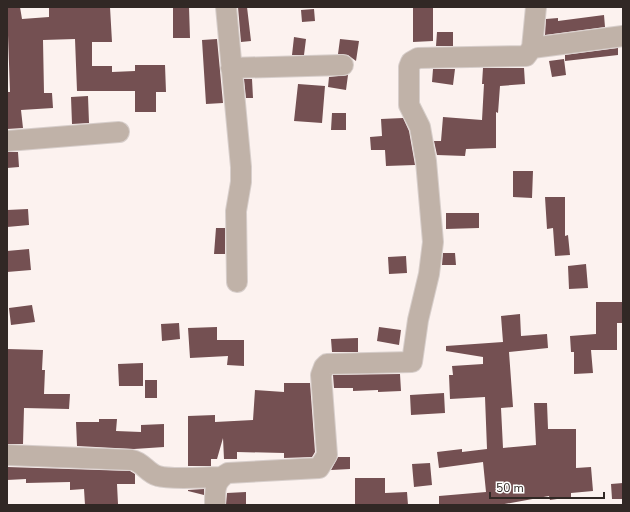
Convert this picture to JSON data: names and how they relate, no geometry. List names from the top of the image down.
{
  "scale_bar": "50 m"
}
